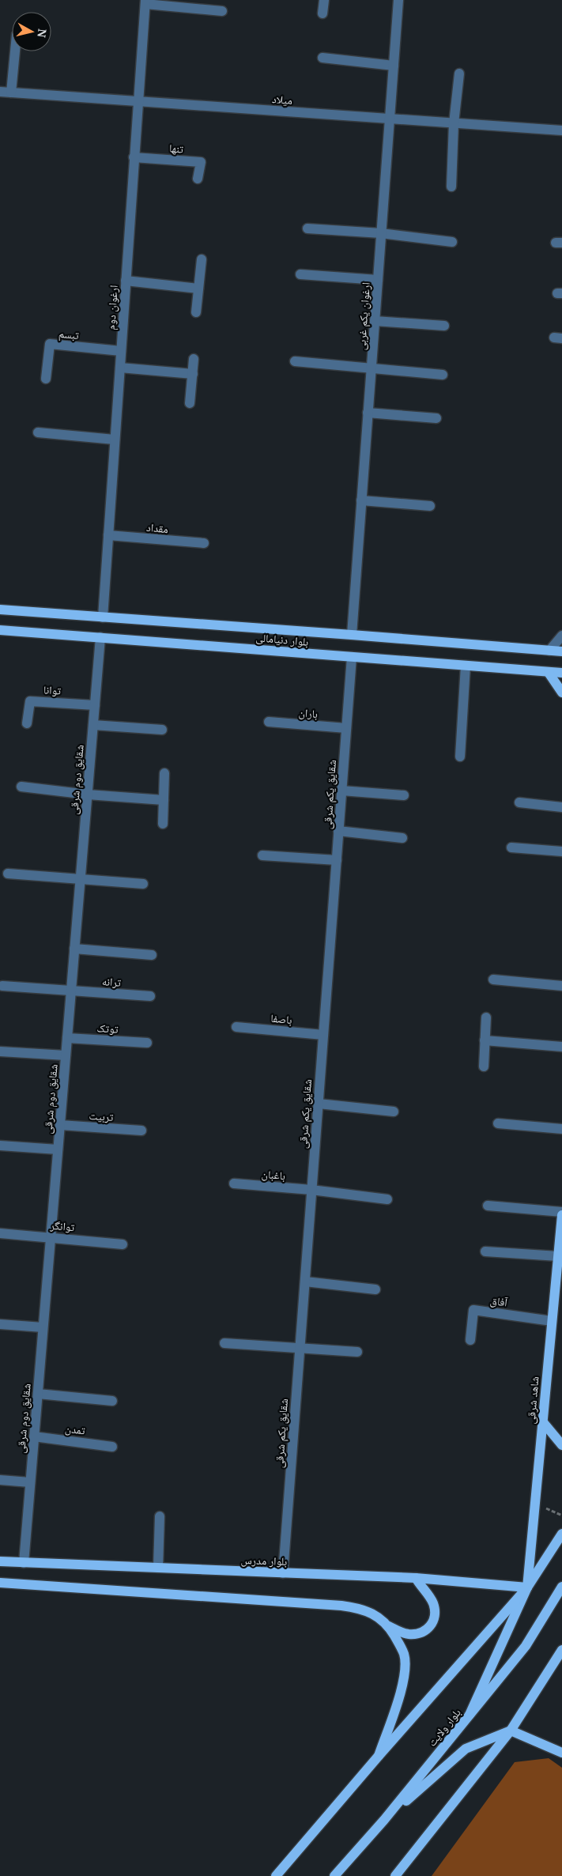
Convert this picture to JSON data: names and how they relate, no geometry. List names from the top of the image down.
{
  "streets": {
    "main road": [
      "بلوار دنیامالی",
      "شاهد شرقی",
      "بلوار مدرس",
      "بلوار ولایت"
    ],
    "street": [
      "میلاد",
      "تنها",
      "ارغوان دوم",
      "ارغوان یکم غربی",
      "تبسم",
      "مقداد",
      "توانا",
      "باران",
      "شقایق دوم شرقی",
      "شقایق یکم شرقی",
      "ترانه",
      "باصفا",
      "توتک",
      "تربیت",
      "باغبان",
      "توانگر",
      "آفاق",
      "تمدن"
    ]
  },
  "crossings": [
    ["میلاد", "ارغوان دوم"],
    ["میلاد", "ارغوان یکم غربی"],
    ["تنها", "ارغوان دوم"],
    ["ارغوان دوم", "تبسم"],
    ["ارغوان دوم", "مقداد"],
    ["ارغوان دوم", "بلوار دنیامالی"],
    ["ارغوان یکم غربی", "بلوار دنیامالی"],
    ["بلوار دنیامالی", "شقایق دوم شرقی"],
    ["بلوار دنیامالی", "شقایق یکم شرقی"],
    ["توانا", "شقایق دوم شرقی"],
    ["باران", "شقایق یکم شرقی"],
    ["شقایق دوم شرقی", "ترانه"],
    ["شقایق دوم شرقی", "توتک"],
    ["شقایق دوم شرقی", "تربیت"],
    ["شقایق دوم شرقی", "توانگر"],
    ["شقایق دوم شرقی", "تمدن"],
    ["شقایق دوم شرقی", "بلوار مدرس"],
    ["شقایق یکم شرقی", "باصفا"],
    ["شقایق یکم شرقی", "باغبان"],
    ["شقایق یکم شرقی", "بلوار مدرس"],
    ["آفاق", "شاهد شرقی"],
    ["شاهد شرقی", "بلوار مدرس"]
  ],
  "north": "right"
}
